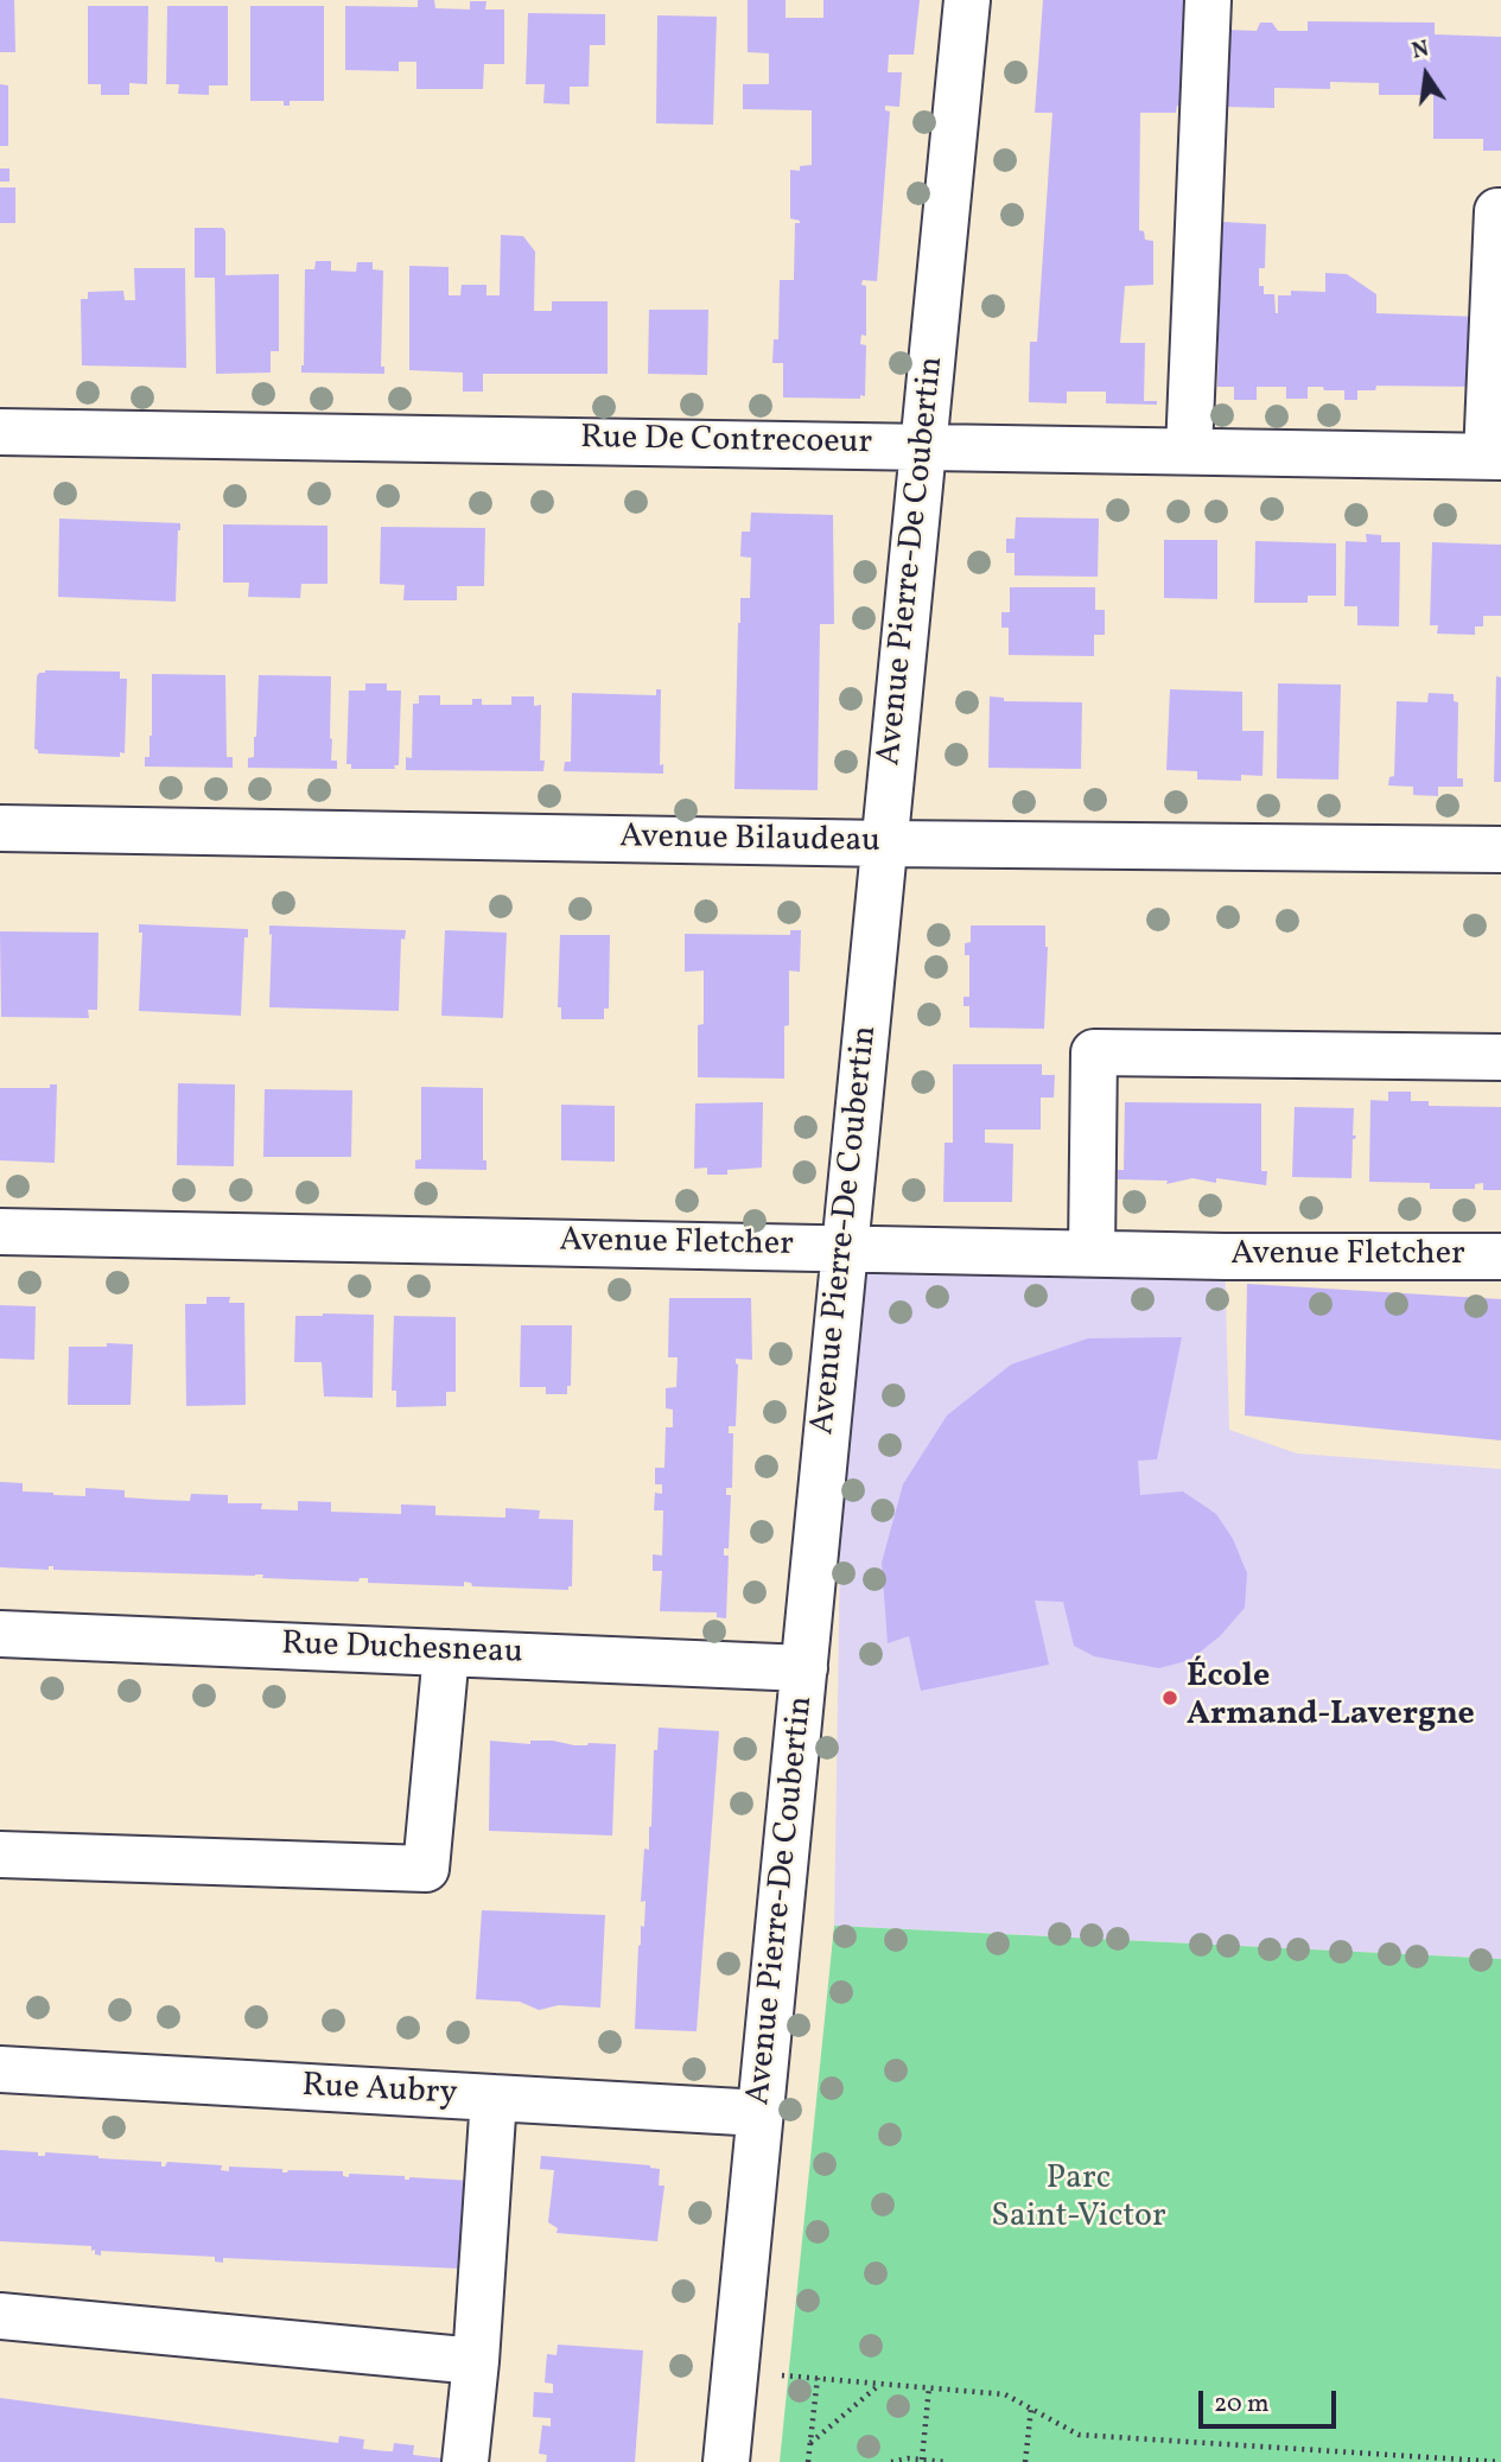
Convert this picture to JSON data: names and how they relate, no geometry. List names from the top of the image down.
{
  "streets": {
    "street": [
      "Rue De Contrecoeur",
      "Avenue Pierre-De Coubertin",
      "Avenue Bilaudeau",
      "Avenue Fletcher",
      "Rue Duchesneau",
      "Rue Aubry"
    ]
  },
  "crossings": [
    ["Rue De Contrecoeur", "Avenue Pierre-De Coubertin"],
    ["Avenue Pierre-De Coubertin", "Avenue Bilaudeau"],
    ["Avenue Pierre-De Coubertin", "Avenue Fletcher"],
    ["Avenue Pierre-De Coubertin", "Rue Duchesneau"],
    ["Avenue Pierre-De Coubertin", "Rue Aubry"]
  ],
  "parks": ["Parc Saint-Victor"],
  "places": ["École Armand-Lavergne"],
  "scale_bar": "20 m",
  "north": "top"
}
